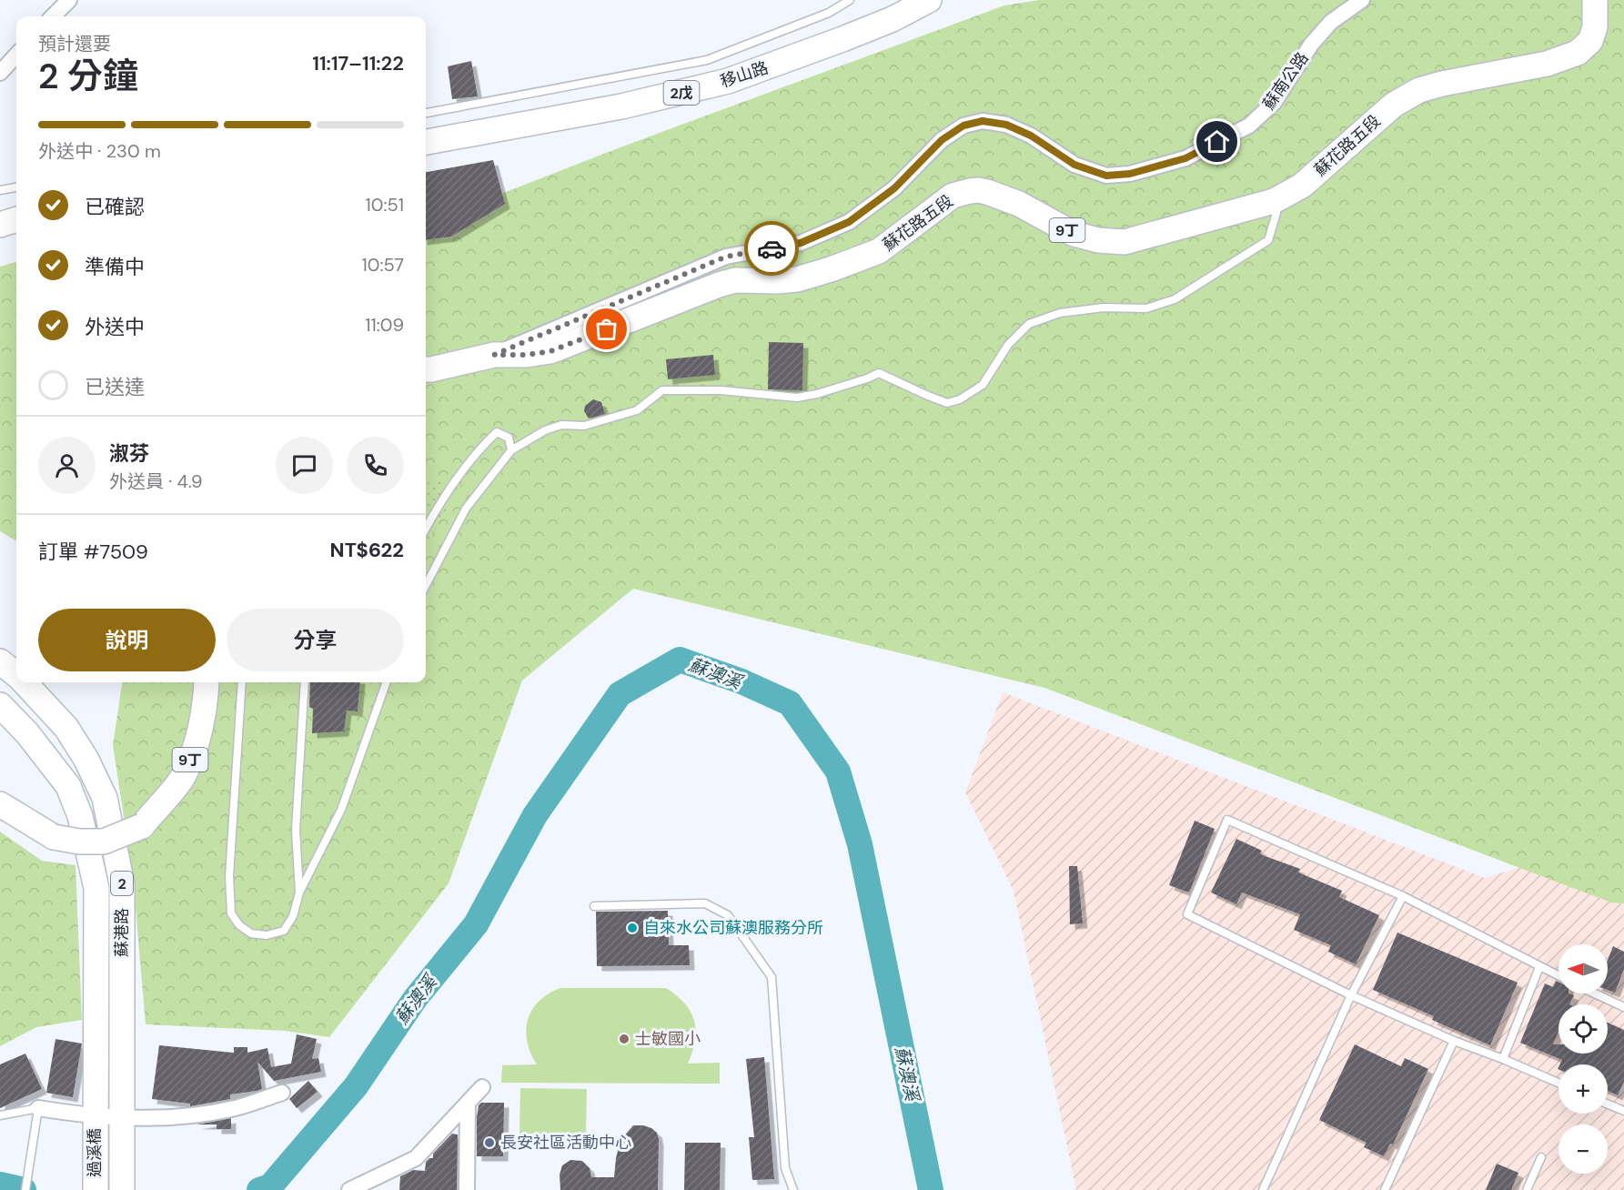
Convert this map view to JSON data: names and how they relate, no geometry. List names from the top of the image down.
{
  "streets": {
    "main road": [
      "移山路",
      "2戊",
      "蘇花路五段",
      "9丁",
      "2",
      "蘇港路",
      "過溪橋"
    ],
    "street": ["蘇南公路"]
  },
  "crossings": [
    ["蘇南公路", "蘇花路五段"],
    ["蘇港路", "過溪橋"]
  ],
  "water": ["蘇澳溪"],
  "places": ["自來水公司蘇澳服務分所", "士敏國小", "長安社區活動中心"],
  "north": "left",
  "page": {
    "heading": ["2 分鐘", "預計還要", "11:17–11:22"],
    "panel": [
      "淑芬",
      "外送員 · 4.9",
      "訂單 #7509",
      "NT$622"
    ],
    "bar": "外送中 · 230 m",
    "list": [
      ["已確認", "10:51"],
      ["準備中", "10:57"],
      ["外送中", "11:09"],
      "已送達"
    ],
    "buttons": ["說明", "分享"],
    "map_buttons": ["+", "−"]
  }
}
